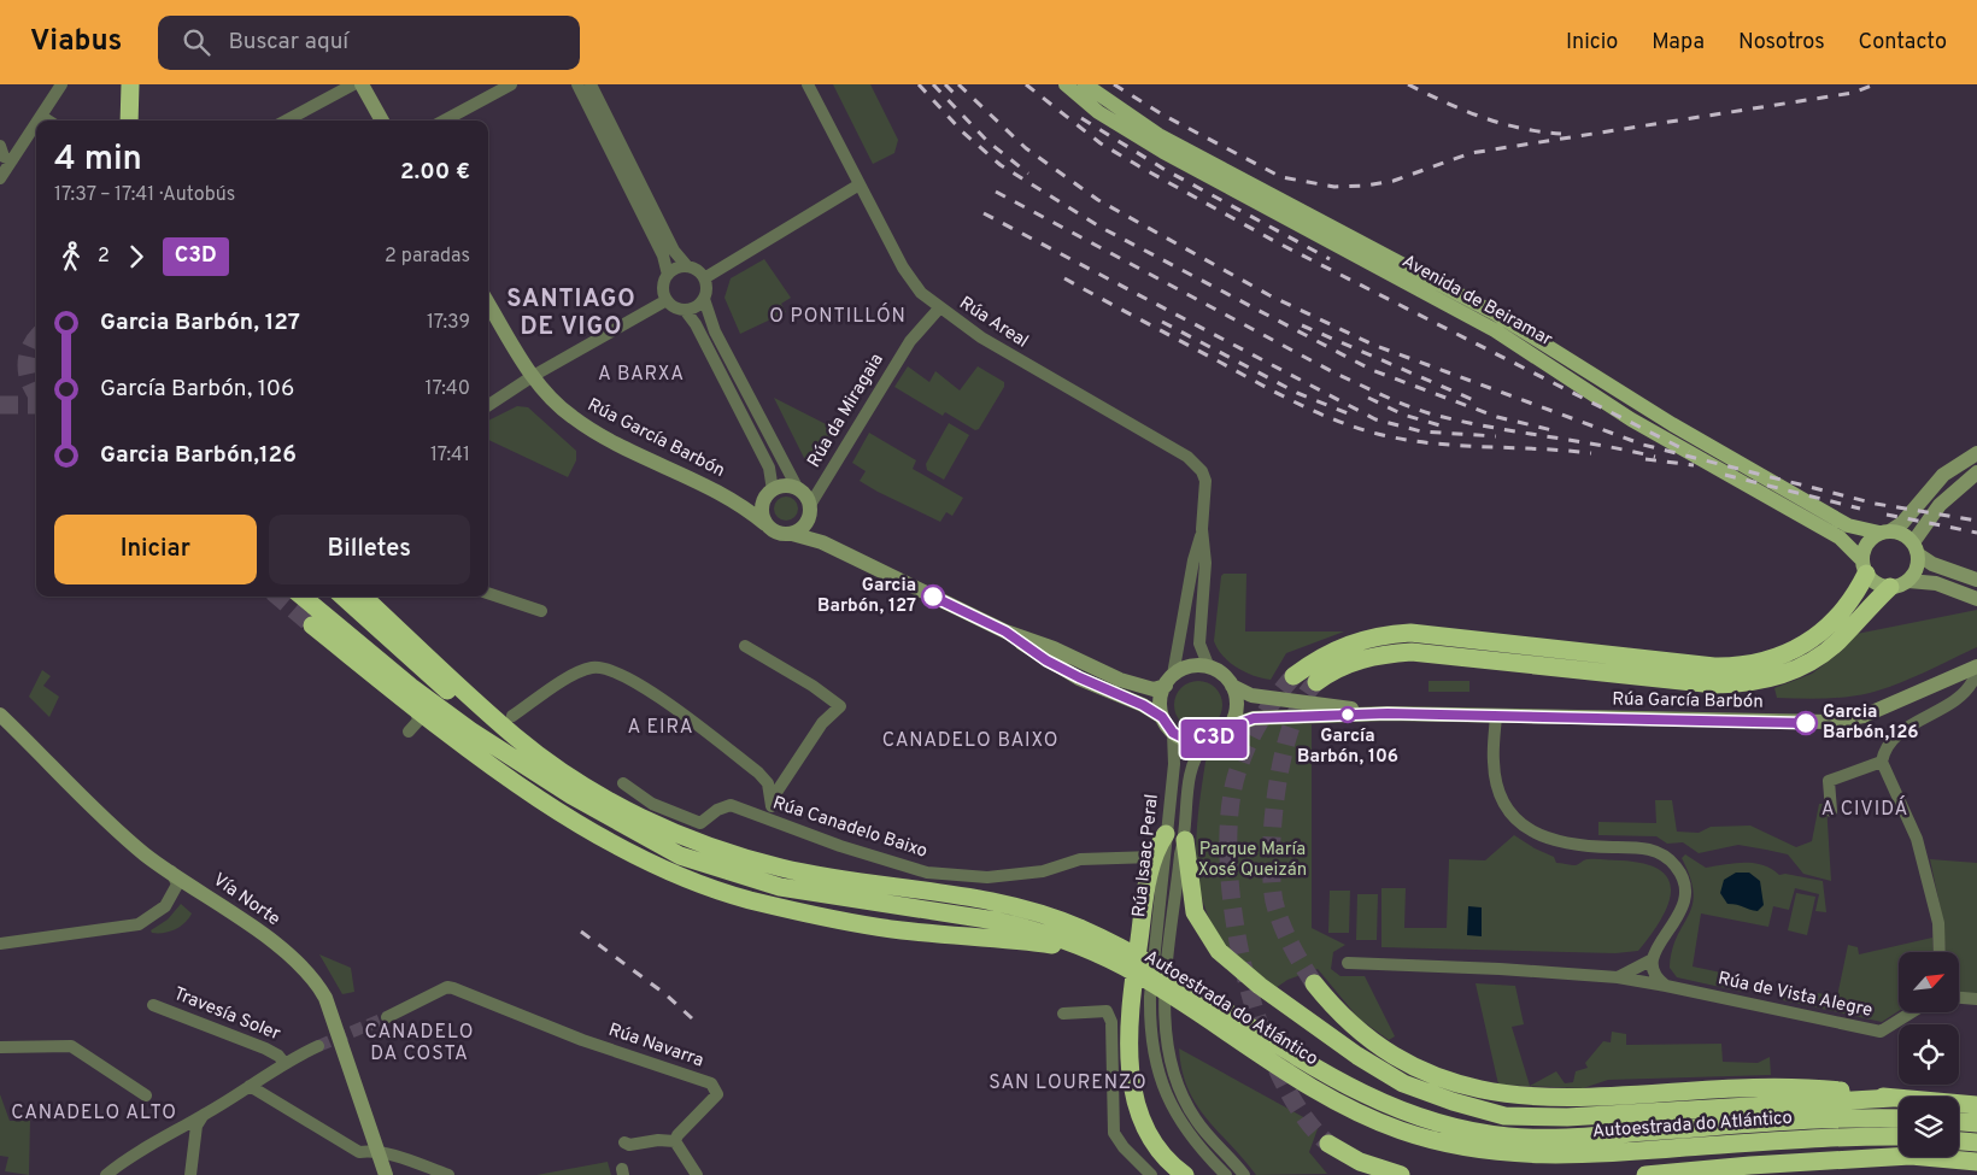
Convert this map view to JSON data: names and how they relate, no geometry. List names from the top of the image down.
{
  "streets": {
    "highway": ["Autoestrada do Atlántico"],
    "main road": ["Avenida de Beiramar", "Rúa García Barbón", "Vía Norte"],
    "street": [
      "Rúa Areal",
      "Rúa da Miragaia",
      "Rúa Canadelo Baixo",
      "Rúa Isaac Peral",
      "Rúa de Vista Alegre",
      "Travesía Soler",
      "Rúa Navarra"
    ]
  },
  "crossings": [
    ["Rúa Areal", "Rúa da Miragaia"],
    ["Rúa Areal", "Rúa García Barbón"],
    ["Rúa Areal", "Rúa Isaac Peral"],
    ["Rúa da Miragaia", "Rúa García Barbón"],
    ["Rúa García Barbón", "Rúa Isaac Peral"]
  ],
  "districts": [
    "SANTIAGO DE VIGO",
    "O PONTILLÓN",
    "A BARXA",
    "A EIRA",
    "CANADELO BAIXO",
    "A CIVIDÁ",
    "CANADELO DA COSTA",
    "SAN LOURENZO",
    "CANADELO ALTO"
  ],
  "parks": ["Parque María Xosé Queizán"],
  "places": ["Garcia Barbón, 127", "García Barbón, 106", "Garcia Barbón,126"],
  "lines": ["bus line C3D"],
  "north": "top right",
  "page": {
    "header": "Viabus",
    "search": "Buscar aquí",
    "nav": [
      "Inicio",
      "Mapa",
      "Nosotros",
      "Contacto"
    ],
    "on_map": "C3D",
    "heading": ["4 min", "17:37 – 17:41 · Autobús", "2.00 €"],
    "legs": ["2", "C3D", "2 paradas"],
    "list": [
      {
        "name": "Garcia Barbón, 127",
        "value": "17:39"
      },
      {
        "name": "García Barbón, 106",
        "value": "17:40"
      },
      {
        "name": "Garcia Barbón,126",
        "value": "17:41"
      }
    ],
    "buttons": ["Iniciar", "Billetes"]
  }
}
